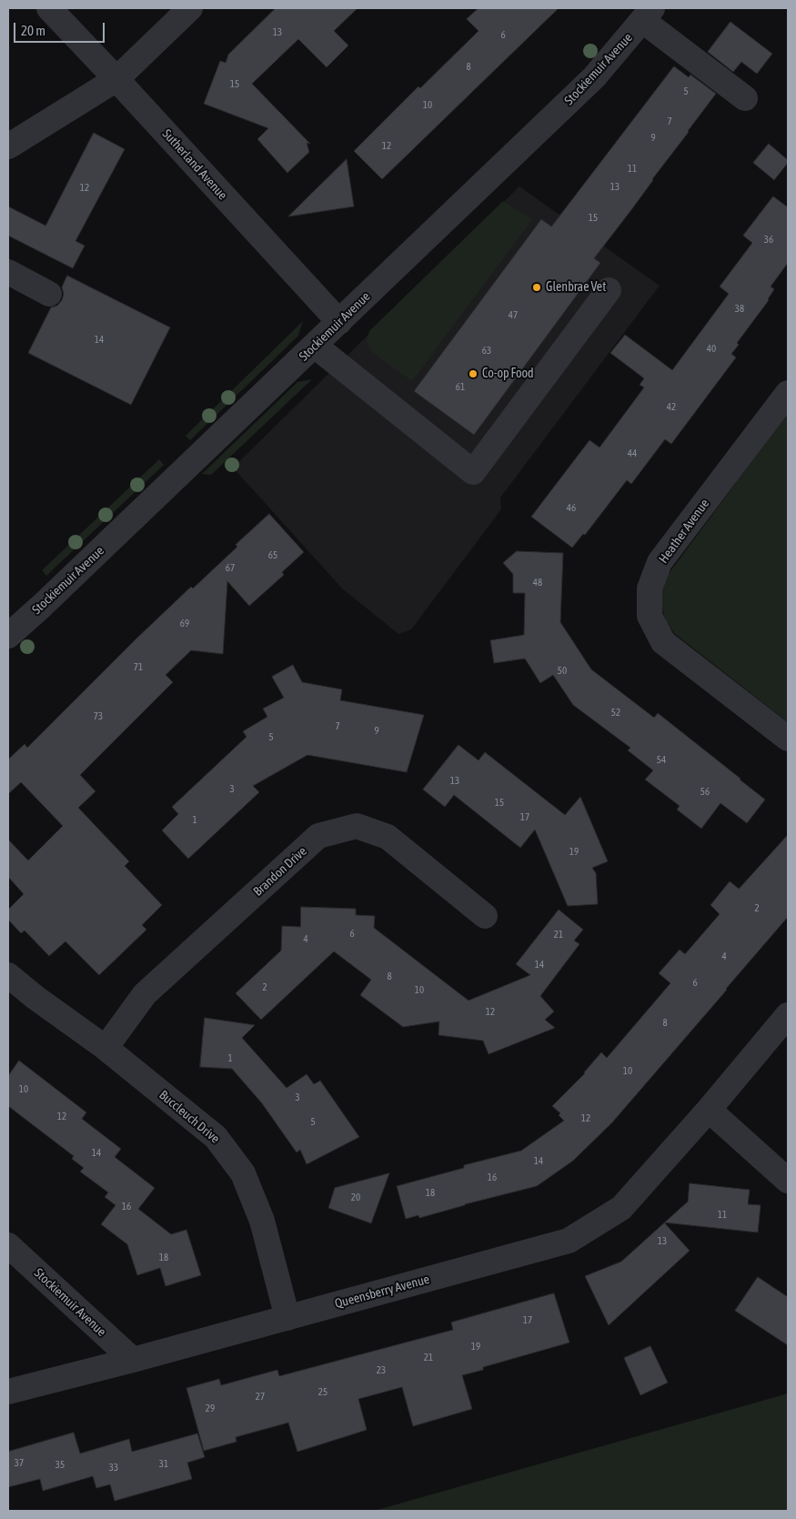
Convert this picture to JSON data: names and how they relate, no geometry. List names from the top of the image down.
{
  "streets": {
    "street": [
      "Stockiemuir Avenue",
      "Sutherland Avenue",
      "Heather Avenue",
      "Brandon Drive",
      "Buccleuch Drive",
      "Queensberry Avenue"
    ]
  },
  "crossings": [
    ["Stockiemuir Avenue", "Sutherland Avenue"],
    ["Stockiemuir Avenue", "Queensberry Avenue"],
    ["Brandon Drive", "Buccleuch Drive"],
    ["Buccleuch Drive", "Queensberry Avenue"]
  ],
  "places": ["Glenbrae Vet", "Co-op Food"],
  "house_numbers": [
    "13",
    "6",
    "8",
    "15",
    "5",
    "10",
    "7",
    "9",
    "12",
    "11",
    "13",
    "12",
    "15",
    "36",
    "38",
    "47",
    "14",
    "40",
    "63",
    "61",
    "42",
    "44",
    "46",
    "65",
    "67",
    "48",
    "69",
    "71",
    "50",
    "52",
    "73",
    "7",
    "9",
    "5",
    "54",
    "13",
    "3",
    "56",
    "15",
    "17",
    "1",
    "19",
    "2",
    "6",
    "21",
    "4",
    "4",
    "14",
    "8",
    "6",
    "2",
    "10",
    "12",
    "8",
    "1",
    "10",
    "10",
    "3",
    "12",
    "12",
    "5",
    "14",
    "14",
    "16",
    "18",
    "20",
    "16",
    "11",
    "13",
    "18",
    "17",
    "19",
    "21",
    "23",
    "25",
    "27",
    "29",
    "37",
    "31",
    "35",
    "33"
  ],
  "scale_bar": "20 m"
}
